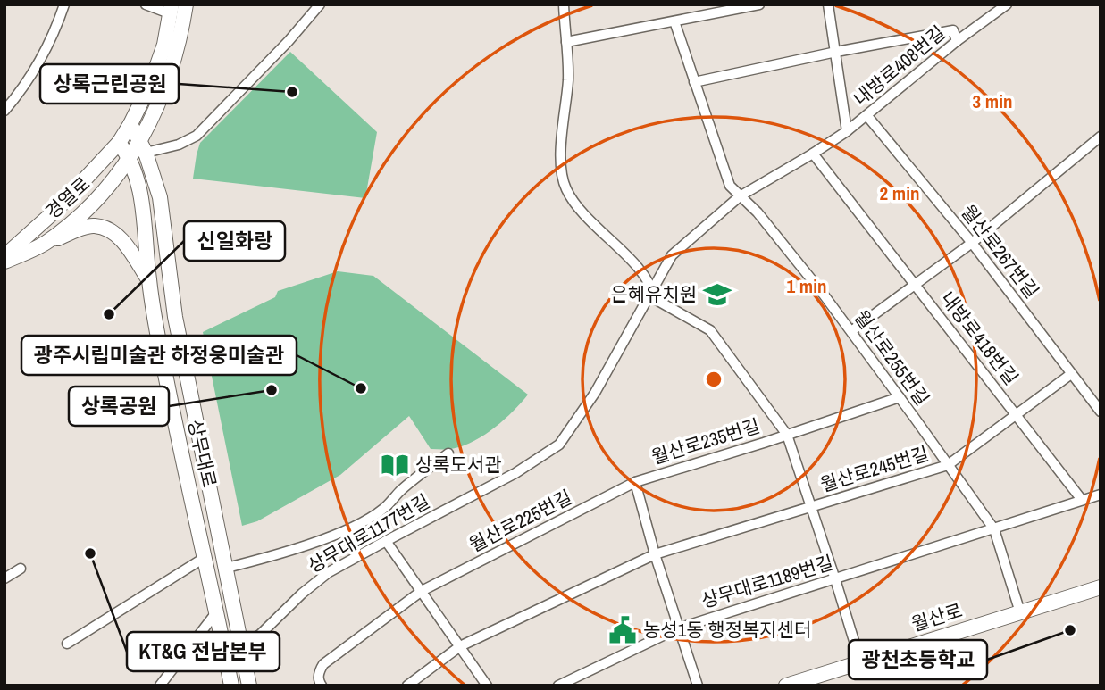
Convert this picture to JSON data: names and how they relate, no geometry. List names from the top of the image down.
{
  "streets": {
    "street": [
      "내방로408번길",
      "경열로",
      "월산로267번길",
      "내방로418번길",
      "월산로255번길",
      "월산로235번길",
      "상무대로",
      "월산로245번길",
      "월산로225번길",
      "상무대로1177번길",
      "상무대로1189번길",
      "월산로"
    ]
  },
  "crossings": [
    ["내방로408번길", "월산로267번길"],
    ["내방로408번길", "월산로255번길"],
    ["내방로408번길", "월산로245번길"],
    ["내방로408번길", "상무대로1177번길"],
    ["경열로", "상무대로"],
    ["월산로267번길", "내방로418번길"],
    ["내방로418번길", "월산로255번길"],
    ["내방로418번길", "상무대로1189번길"],
    ["월산로255번길", "월산로245번길"],
    ["월산로255번길", "상무대로1189번길"],
    ["월산로255번길", "월산로"],
    ["월산로235번길", "월산로245번길"],
    ["월산로235번길", "월산로225번길"],
    ["월산로235번길", "상무대로1189번길"],
    ["상무대로", "상무대로1177번길"],
    ["월산로245번길", "상무대로1177번길"],
    ["월산로245번길", "상무대로1189번길"],
    ["월산로245번길", "월산로"]
  ],
  "places": {
    "other": [
      "상록근린공원",
      "신일화랑",
      "광주시립미술관 하정웅미술관",
      "상록공원",
      "KT&G 전남본부",
      "광천초등학교"
    ],
    "school or university": ["은혜유치원"],
    "library": ["상록도서관"],
    "public building": ["농성1동 행정복지센터"]
  },
  "rings": ["3 min", "2 min", "1 min"]
}
